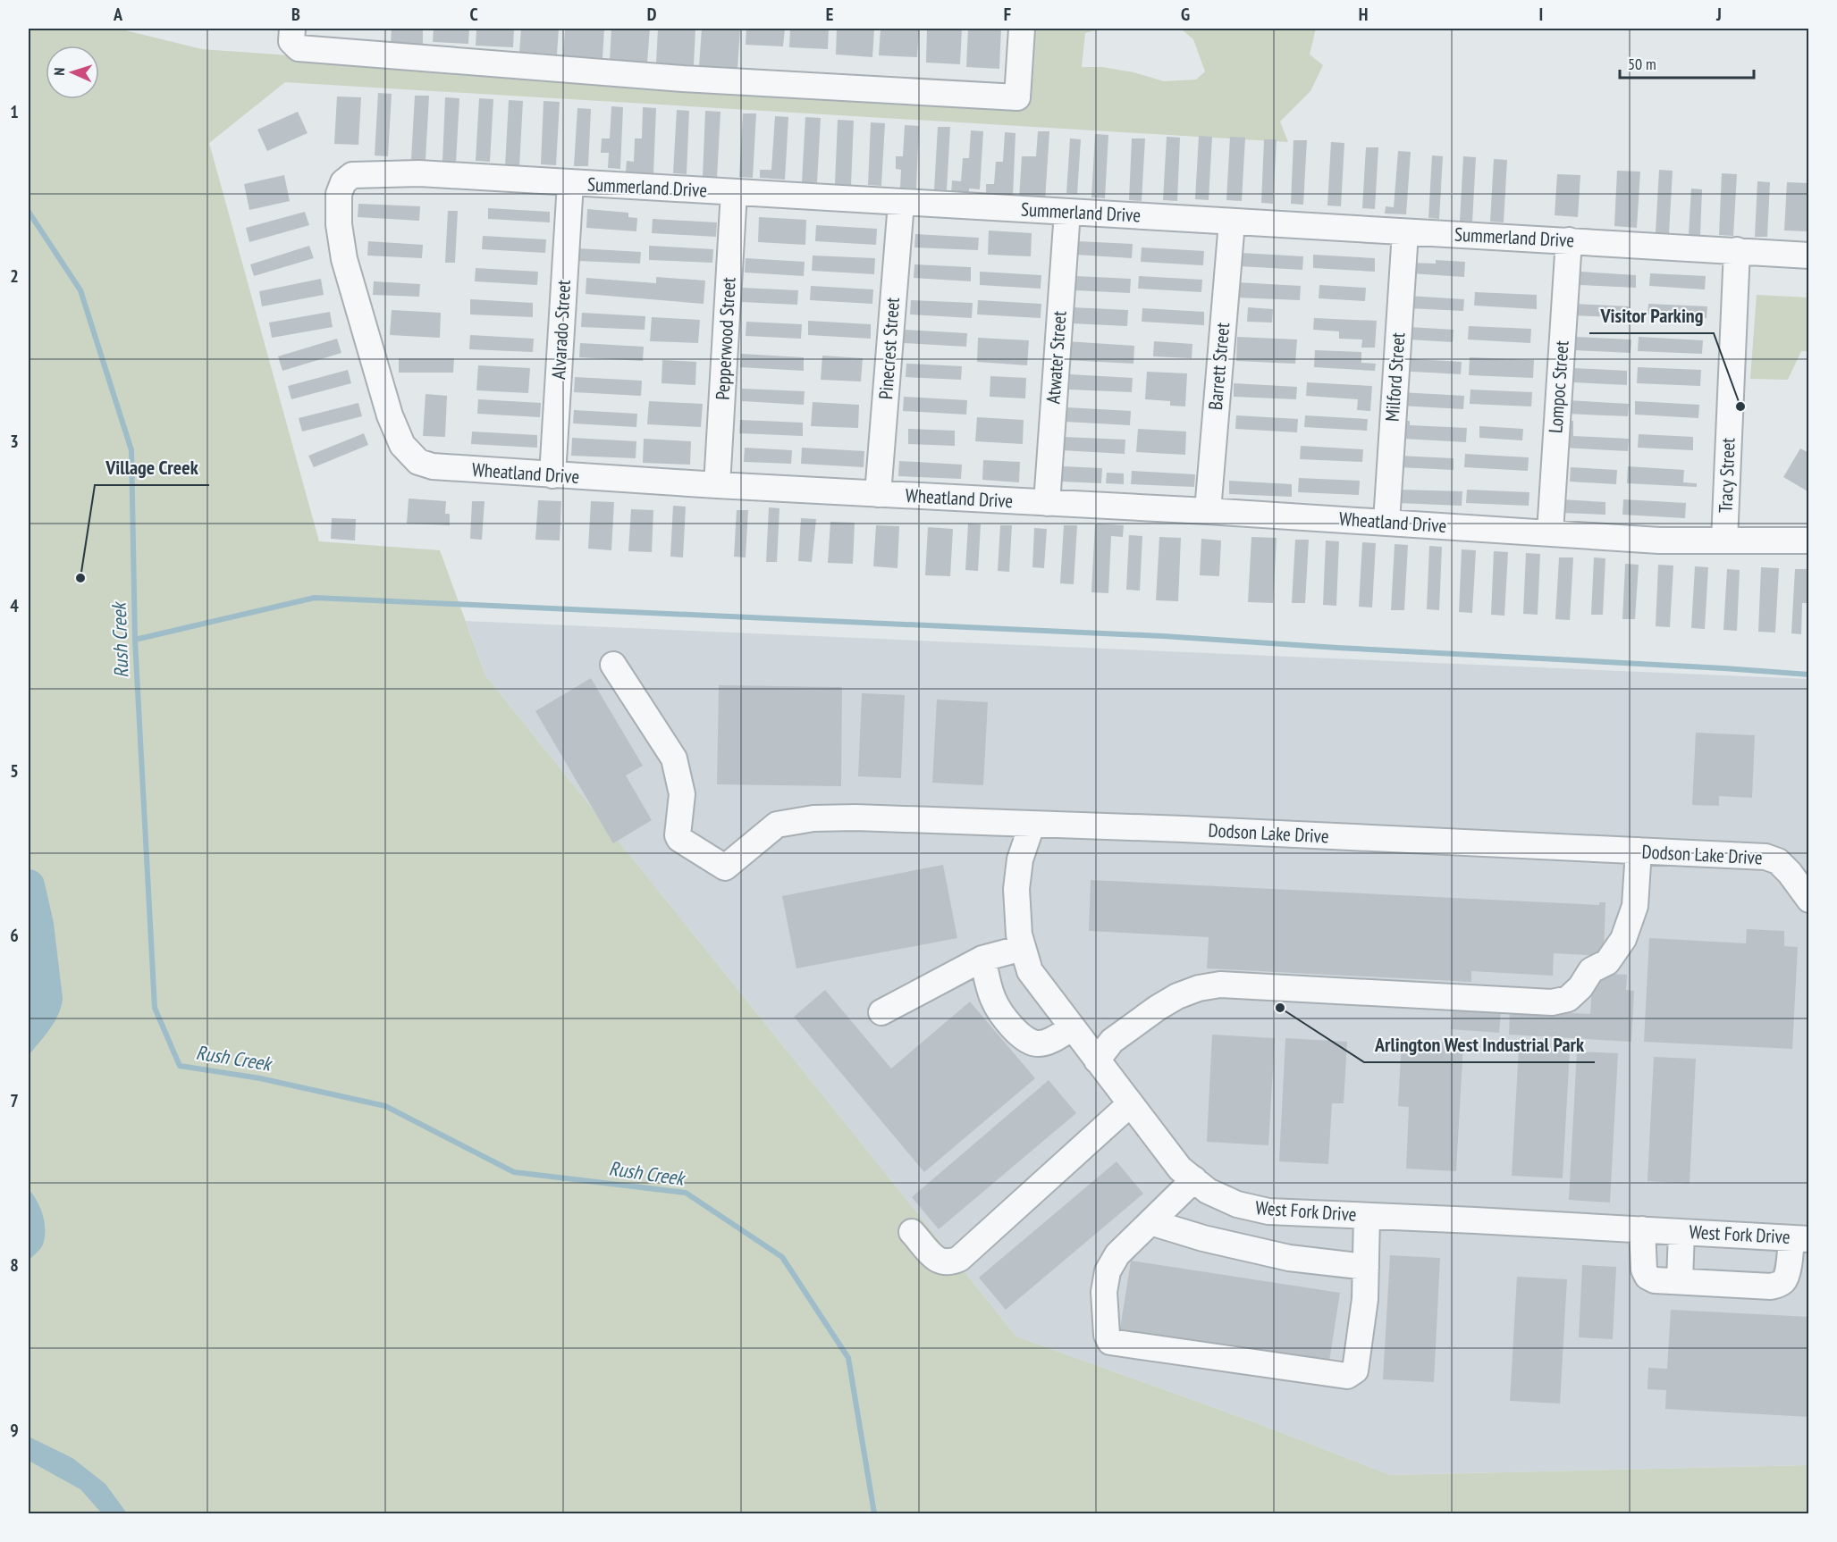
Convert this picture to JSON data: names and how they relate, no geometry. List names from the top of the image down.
{
  "streets": {
    "street": [
      "Summerland Drive",
      "Alvarado Street",
      "Pepperwood Street",
      "Pinecrest Street",
      "Atwater Street",
      "Barrett Street",
      "Milford Street",
      "Lompoc Street",
      "Wheatland Drive",
      "Tracy Street",
      "Dodson Lake Drive",
      "West Fork Drive"
    ]
  },
  "crossings": [
    ["Summerland Drive", "Alvarado Street"],
    ["Summerland Drive", "Pepperwood Street"],
    ["Summerland Drive", "Pinecrest Street"],
    ["Summerland Drive", "Atwater Street"],
    ["Summerland Drive", "Barrett Street"],
    ["Summerland Drive", "Milford Street"],
    ["Summerland Drive", "Lompoc Street"],
    ["Summerland Drive", "Wheatland Drive"],
    ["Summerland Drive", "Tracy Street"],
    ["Alvarado Street", "Wheatland Drive"],
    ["Pepperwood Street", "Wheatland Drive"],
    ["Pinecrest Street", "Wheatland Drive"],
    ["Atwater Street", "Wheatland Drive"],
    ["Barrett Street", "Wheatland Drive"],
    ["Milford Street", "Wheatland Drive"],
    ["Lompoc Street", "Wheatland Drive"],
    ["Wheatland Drive", "Tracy Street"],
    ["Dodson Lake Drive", "West Fork Drive"]
  ],
  "water": ["Rush Creek"],
  "places": ["Visitor Parking", "Village Creek", "Arlington West Industrial Park"],
  "scale_bar": "50 m",
  "north": "left",
  "grid": {
    "columns": [
      "A",
      "B",
      "C",
      "D",
      "E",
      "F",
      "G",
      "H",
      "I",
      "J"
    ],
    "rows": [
      "1",
      "2",
      "3",
      "4",
      "5",
      "6",
      "7",
      "8",
      "9"
    ]
  }
}
